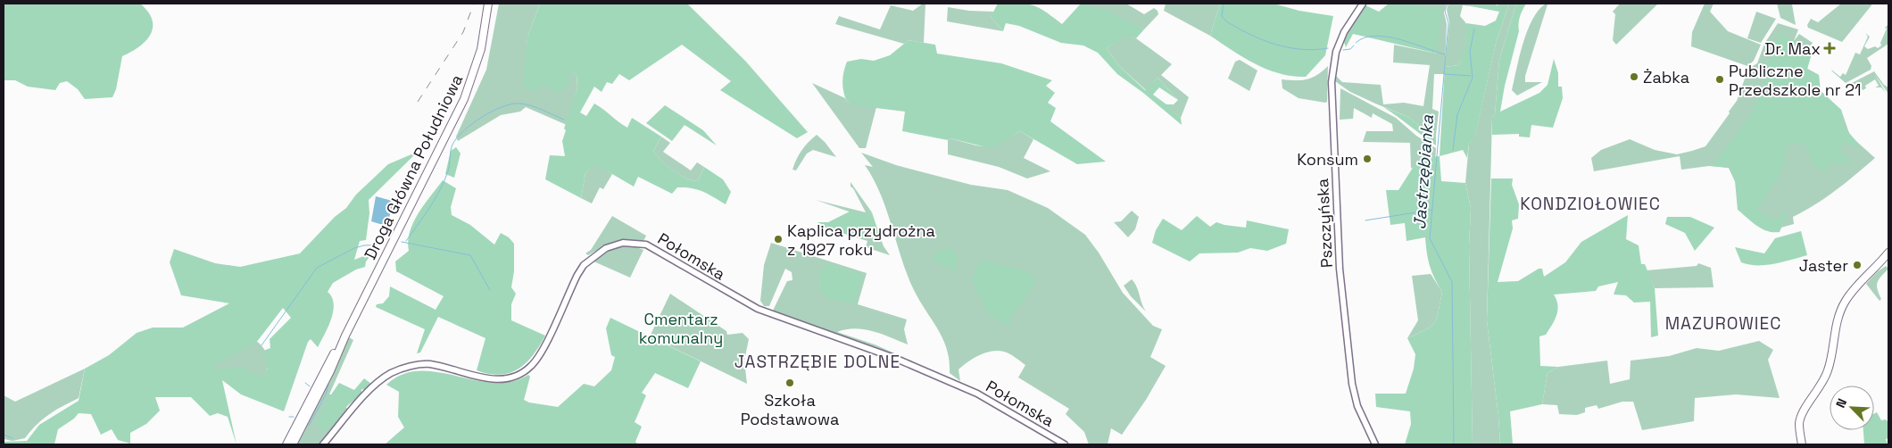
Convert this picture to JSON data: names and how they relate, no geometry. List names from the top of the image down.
{
  "streets": {
    "main road": ["Droga Główna Południowa"],
    "street": ["Pszczyńska", "Połomska"]
  },
  "districts": ["KONDZIOŁOWIEC", "MAZUROWIEC", "JASTRZĘBIE DOLNE"],
  "water": ["Jastrzębianka"],
  "parks": ["Cmentarz komunalny"],
  "places": {
    "health": ["Dr. Max"],
    "other": [
      "Żabka",
      "Publiczne Przedszkole nr 21",
      "Konsum",
      "Kaplica przydrożna z 1927 roku",
      "Jaster",
      "Szkoła Podstawowa"
    ]
  },
  "north": "top left"
}
